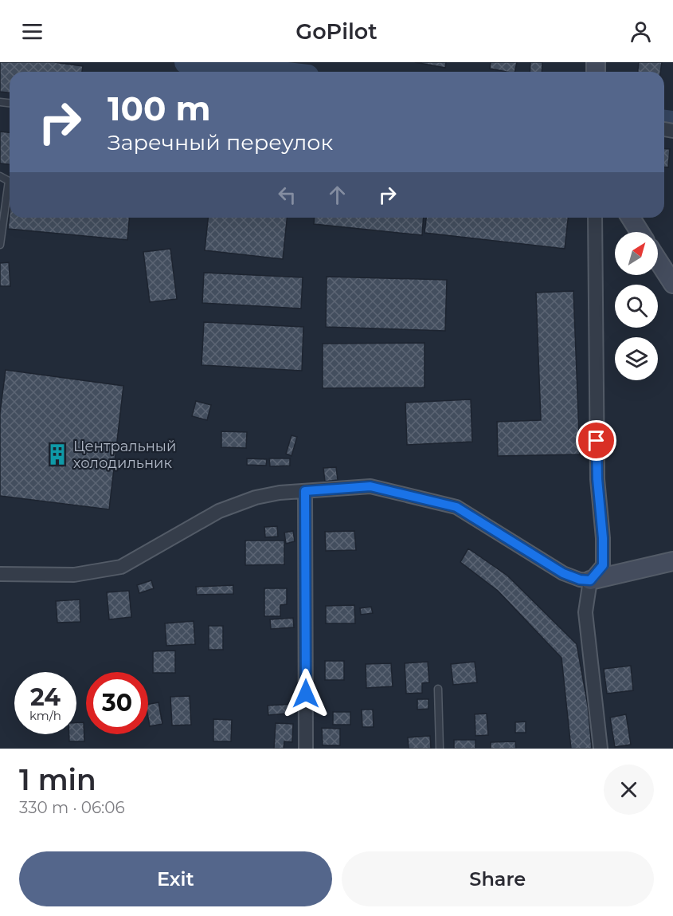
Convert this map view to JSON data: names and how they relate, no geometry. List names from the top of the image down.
{
  "places": {
    "building": ["Центральный холодильник"]
  },
  "north": "top right",
  "page": {
    "header": "GoPilot",
    "turn": ["100 m", "Заречный переулок"],
    "speed": "24 km/h",
    "limit": "30",
    "heading": ["1 min", "330 m · 06:06"],
    "buttons": ["Exit", "Share"]
  }
}
